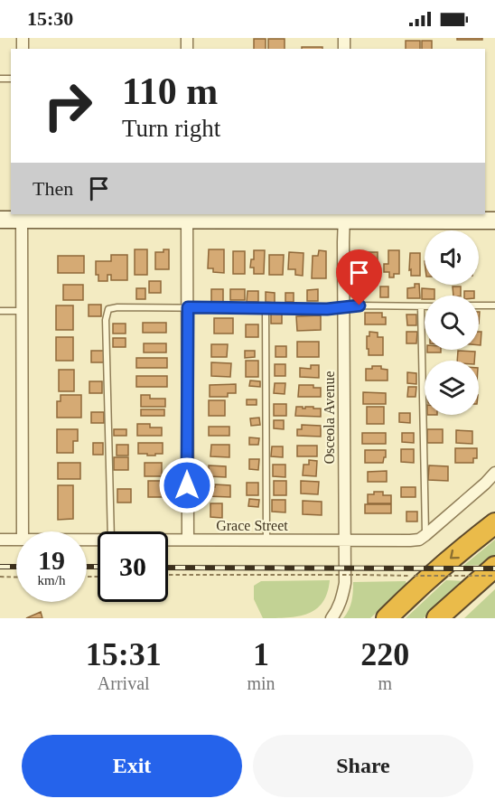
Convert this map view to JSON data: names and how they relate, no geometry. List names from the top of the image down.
{
  "streets": {
    "street": ["Osceola Avenue", "Grace Street"]
  },
  "crossings": [
    ["Osceola Avenue", "Grace Street"]
  ],
  "page": {
    "status": "15:30",
    "turn": ["110 m", "Turn right"],
    "then": "Then",
    "speed": "19 km/h",
    "limit": "30",
    "eta": [
      "15:31",
      "Arrival",
      "1",
      "min",
      "220",
      "m"
    ],
    "buttons": ["Exit", "Share"]
  }
}
